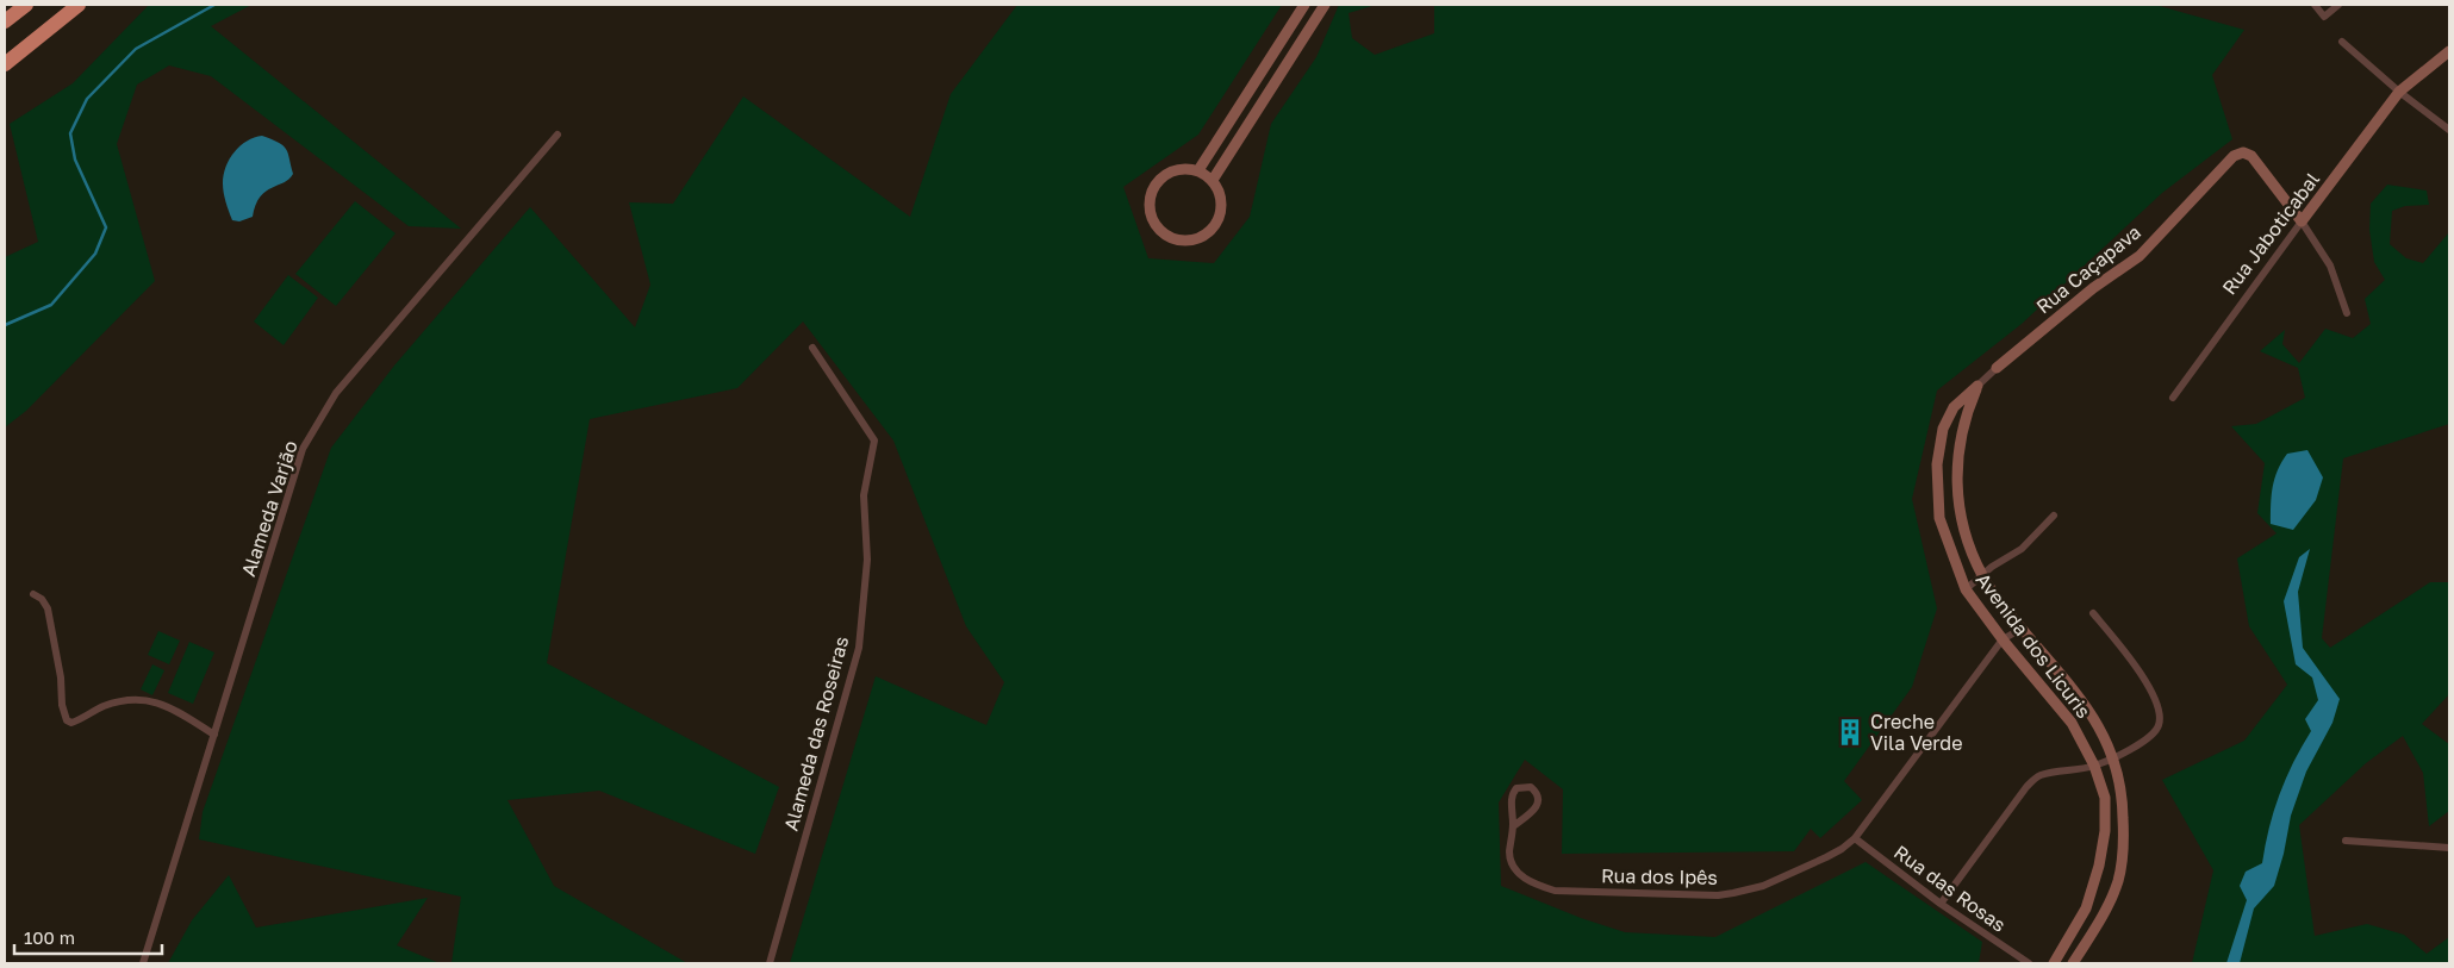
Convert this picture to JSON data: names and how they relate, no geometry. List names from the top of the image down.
{
  "streets": {
    "street": [
      "Rua Jaboticabal",
      "Rua Caçapava",
      "Alameda Varjão",
      "Avenida dos Licuris",
      "Alameda das Roseiras",
      "Rua dos Ipês",
      "Rua das Rosas"
    ]
  },
  "crossings": [
    ["Rua Jaboticabal", "Rua Caçapava"],
    ["Rua Caçapava", "Avenida dos Licuris"],
    ["Avenida dos Licuris", "Rua dos Ipês"],
    ["Rua dos Ipês", "Rua das Rosas"]
  ],
  "places": {
    "building": ["Creche Vila Verde"]
  },
  "scale_bar": "100 m"
}
